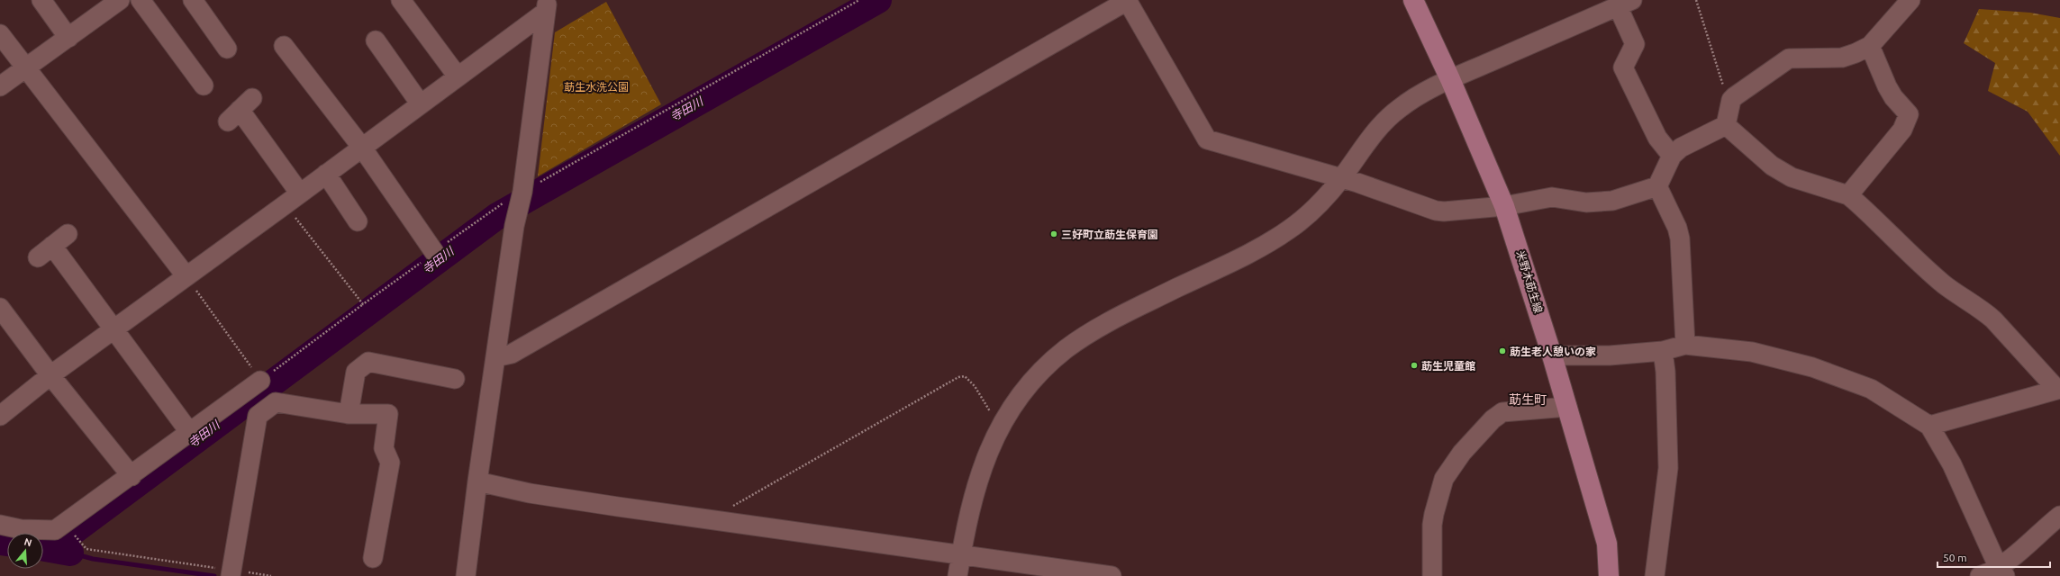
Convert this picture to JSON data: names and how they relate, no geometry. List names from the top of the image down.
{
  "streets": {
    "main road": ["米野木莇生線"]
  },
  "districts": ["莇生町"],
  "water": ["寺田川"],
  "parks": ["莇生水洗公園"],
  "places": ["三好町立莇生保育園", "莇生老人憩いの家", "莇生児童館"],
  "scale_bar": "50 m",
  "north": "top"
}
